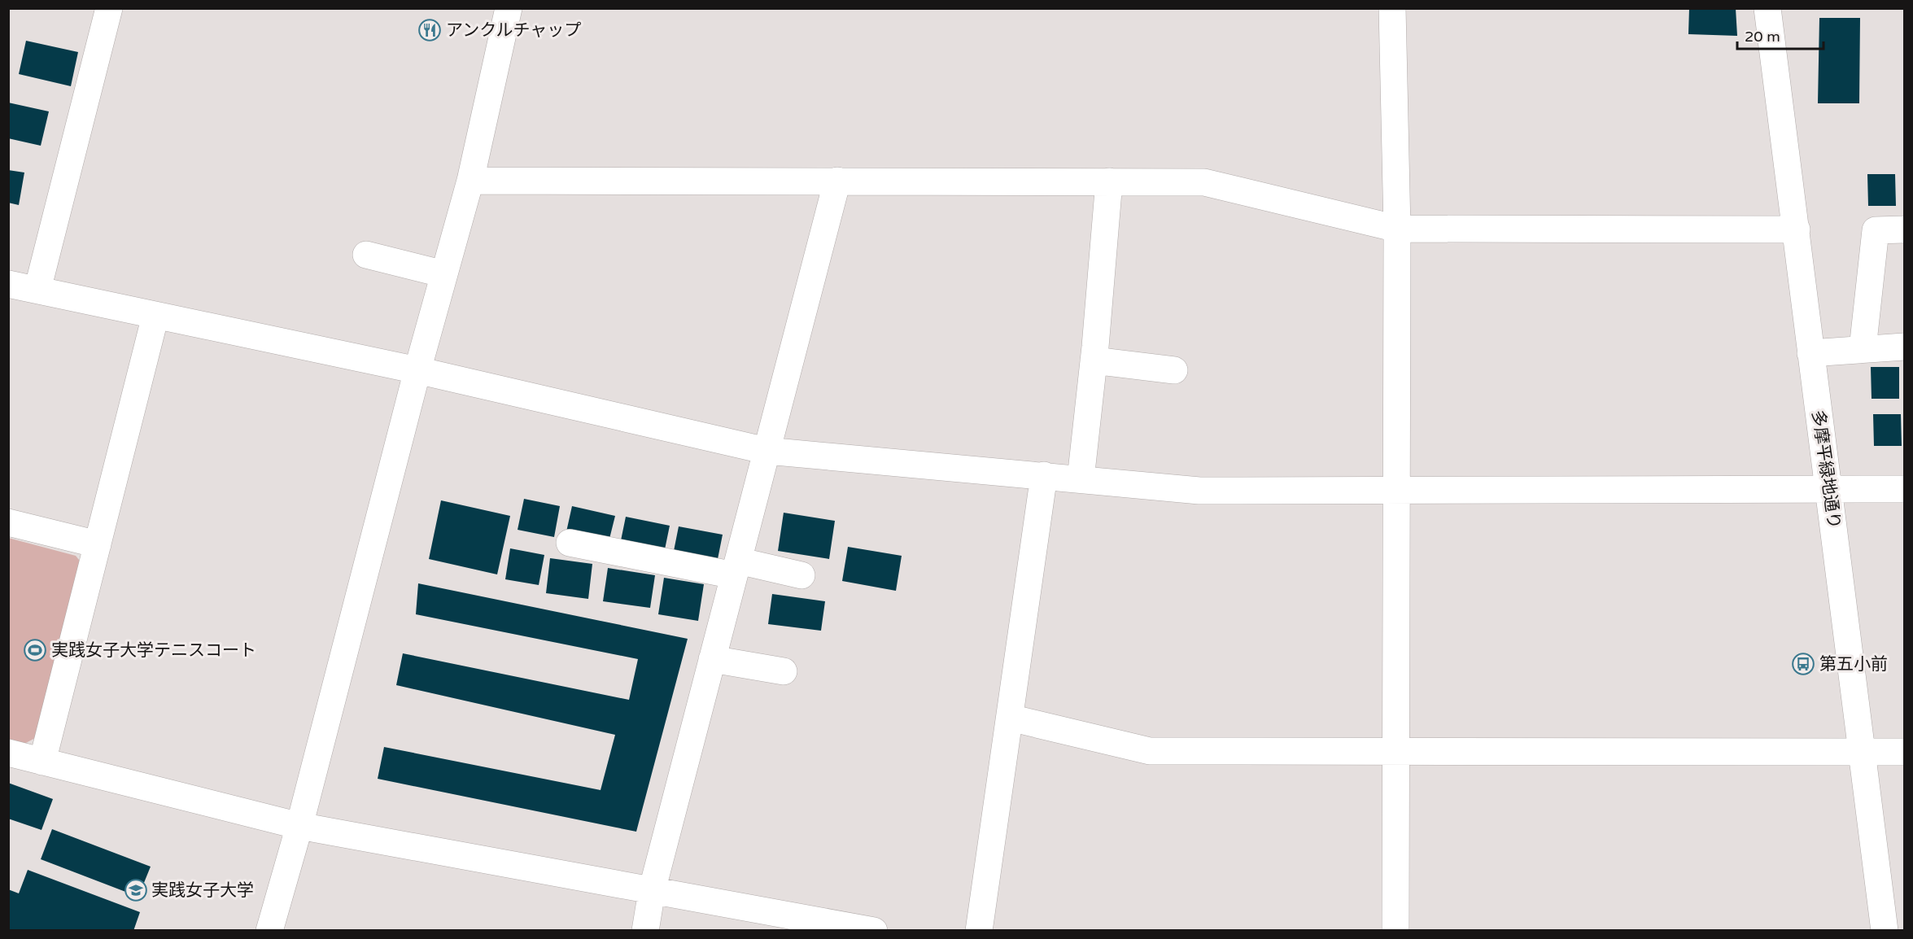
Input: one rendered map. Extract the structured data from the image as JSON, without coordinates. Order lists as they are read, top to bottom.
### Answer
{
  "streets": {
    "street": ["多摩平緑地通り"]
  },
  "places": {
    "restaurant": ["アンクルチャップ"],
    "sports": ["実践女子大学テニスコート"],
    "bus stop": ["第五小前"],
    "school or university": ["実践女子大学"]
  },
  "scale_bar": "20 m"
}
